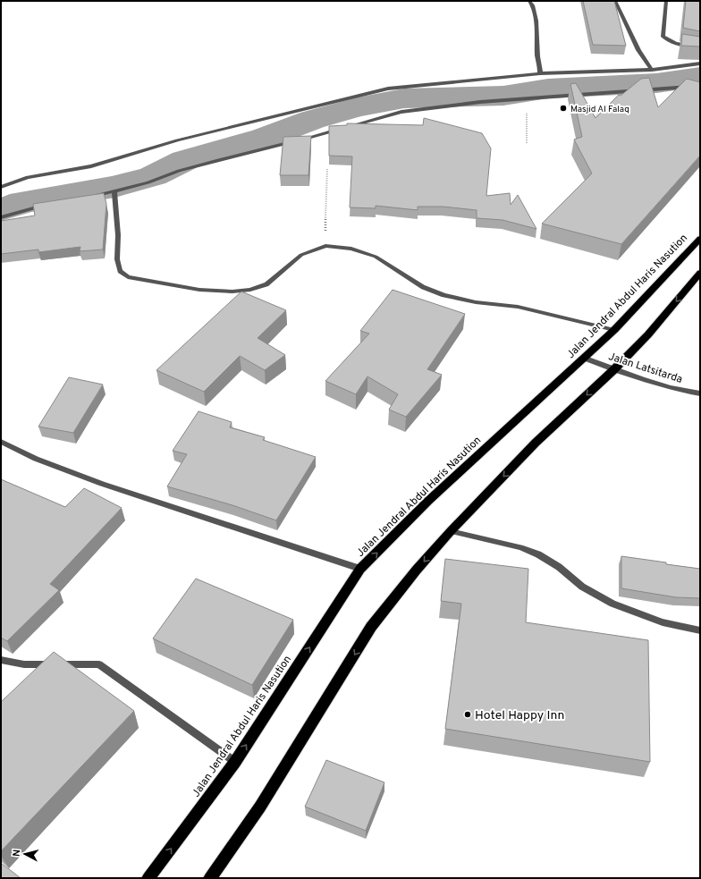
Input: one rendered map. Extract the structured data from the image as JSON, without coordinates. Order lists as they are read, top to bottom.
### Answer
{
  "streets": {
    "highway": ["Jalan Jendral Abdul Haris Nasution"],
    "street": ["Jalan Latsitarda"]
  },
  "crossings": [
    ["Jalan Jendral Abdul Haris Nasution", "Jalan Latsitarda"]
  ],
  "places": ["Masjid Al Falaq", "Hotel Happy Inn"],
  "north": "left"
}
